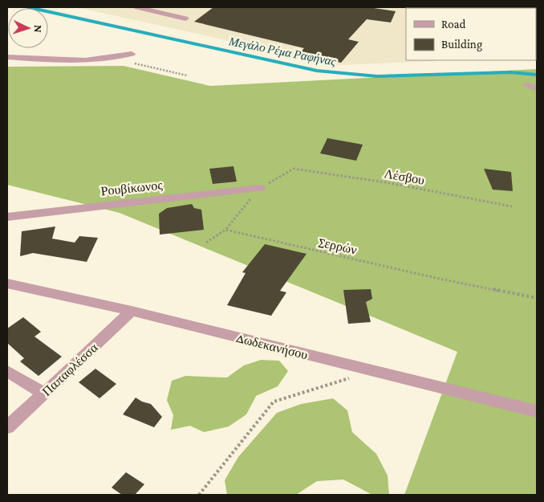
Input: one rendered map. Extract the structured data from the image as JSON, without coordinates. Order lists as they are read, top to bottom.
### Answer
{
  "streets": {
    "street": ["Ρουβίκωνος", "Δωδεκανήσου", "Παπαφλέσσα"],
    "path": ["Λέσβου", "Σερρών"]
  },
  "crossings": [
    ["Λέσβου", "Ρουβίκωνος"],
    ["Δωδεκανήσου", "Παπαφλέσσα"]
  ],
  "water": ["Μεγάλο Ρέμα Ραφήνας"],
  "legend": ["Road", "Building"],
  "north": "right"
}
